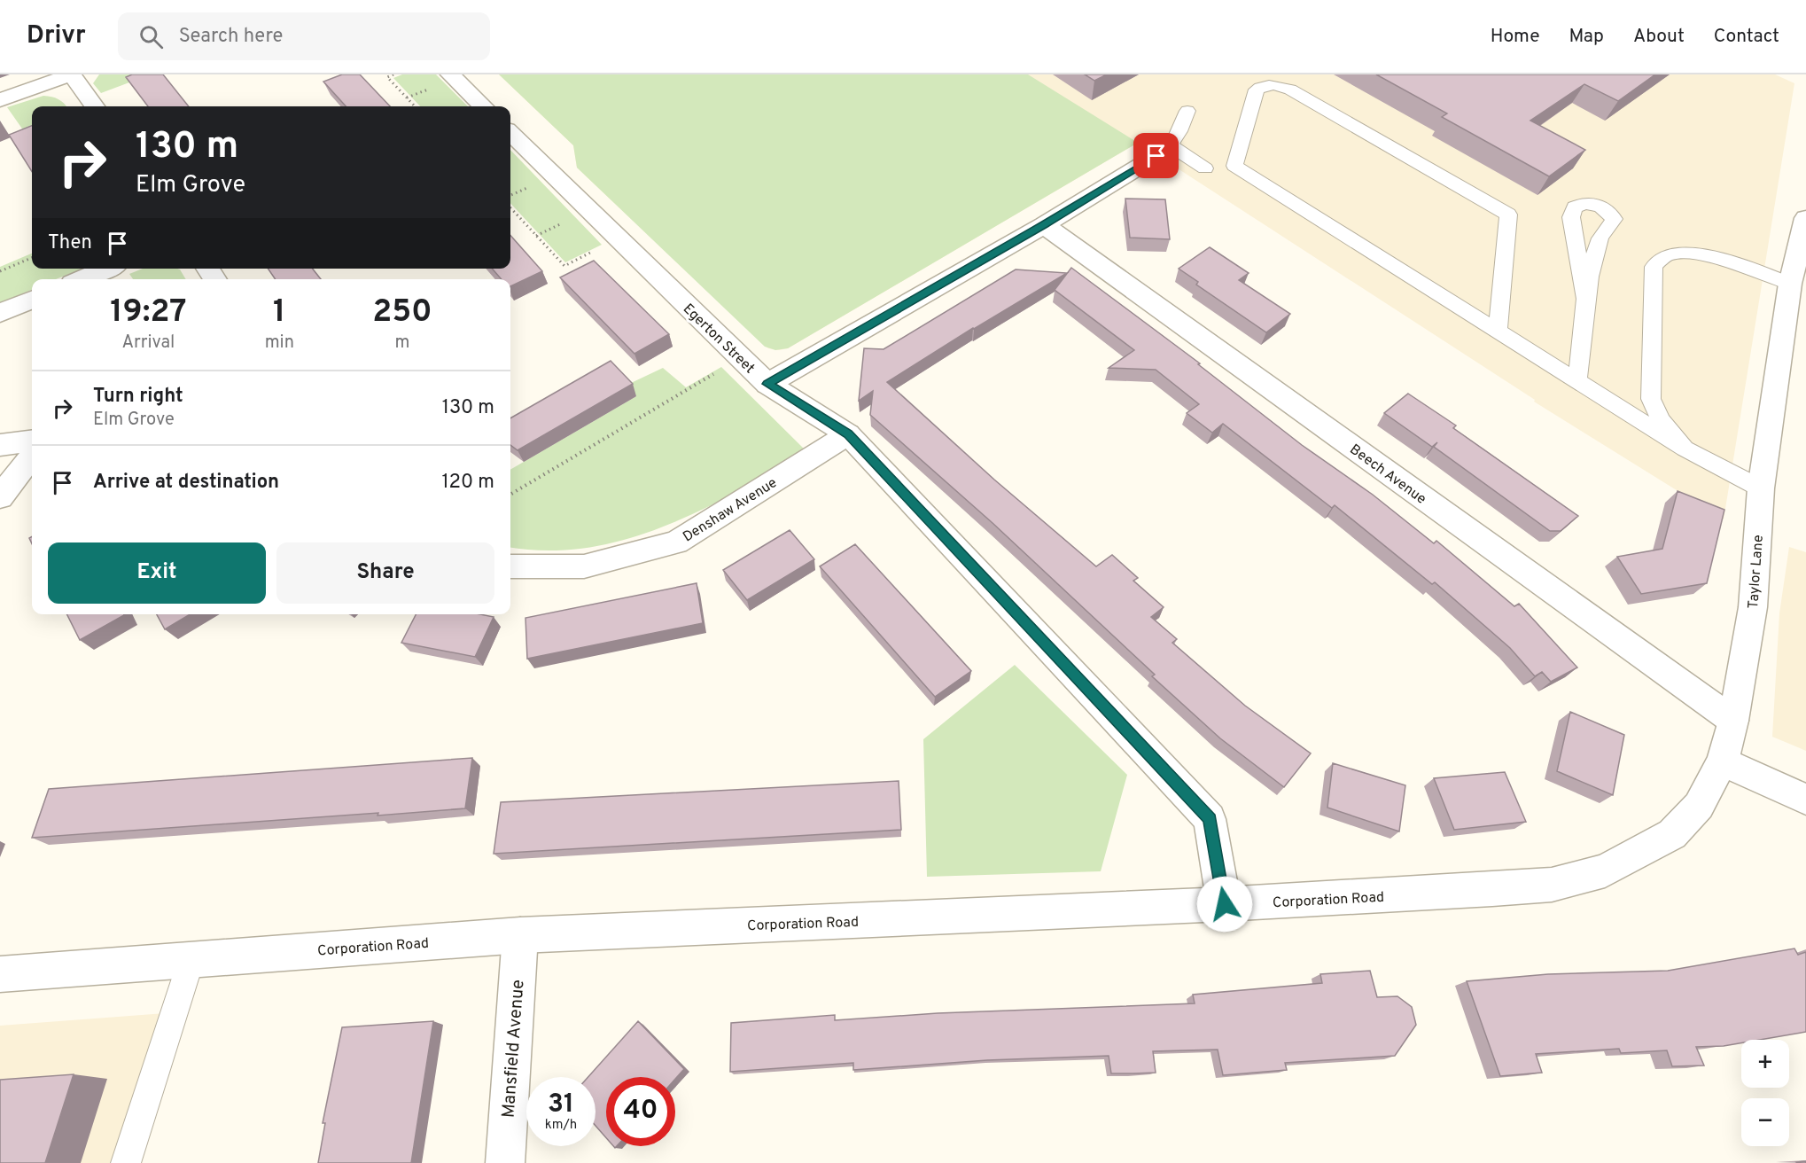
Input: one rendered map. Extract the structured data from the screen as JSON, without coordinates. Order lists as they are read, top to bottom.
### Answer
{
  "streets": {
    "street": [
      "Egerton Street",
      "Beech Avenue",
      "Denshaw Avenue",
      "Taylor Lane",
      "Corporation Road",
      "Mansfield Avenue"
    ]
  },
  "crossings": [
    ["Egerton Street", "Denshaw Avenue"],
    ["Egerton Street", "Corporation Road"],
    ["Beech Avenue", "Taylor Lane"],
    ["Taylor Lane", "Corporation Road"],
    ["Corporation Road", "Mansfield Avenue"]
  ],
  "page": {
    "header": "Drivr",
    "search": "Search here",
    "nav": [
      "Home",
      "Map",
      "About",
      "Contact"
    ],
    "turn": ["130 m", "Elm Grove"],
    "then": "Then",
    "eta": [
      "19:27",
      "Arrival",
      "1",
      "min",
      "250",
      "m"
    ],
    "list": [
      {
        "name": "Turn right",
        "note": "Elm Grove",
        "value": "130 m"
      },
      {
        "name": "Arrive at destination",
        "value": "120 m"
      }
    ],
    "buttons": ["Exit", "Share"],
    "map_buttons": ["+", "−"],
    "speed": "31 km/h",
    "limit": "40"
  }
}
